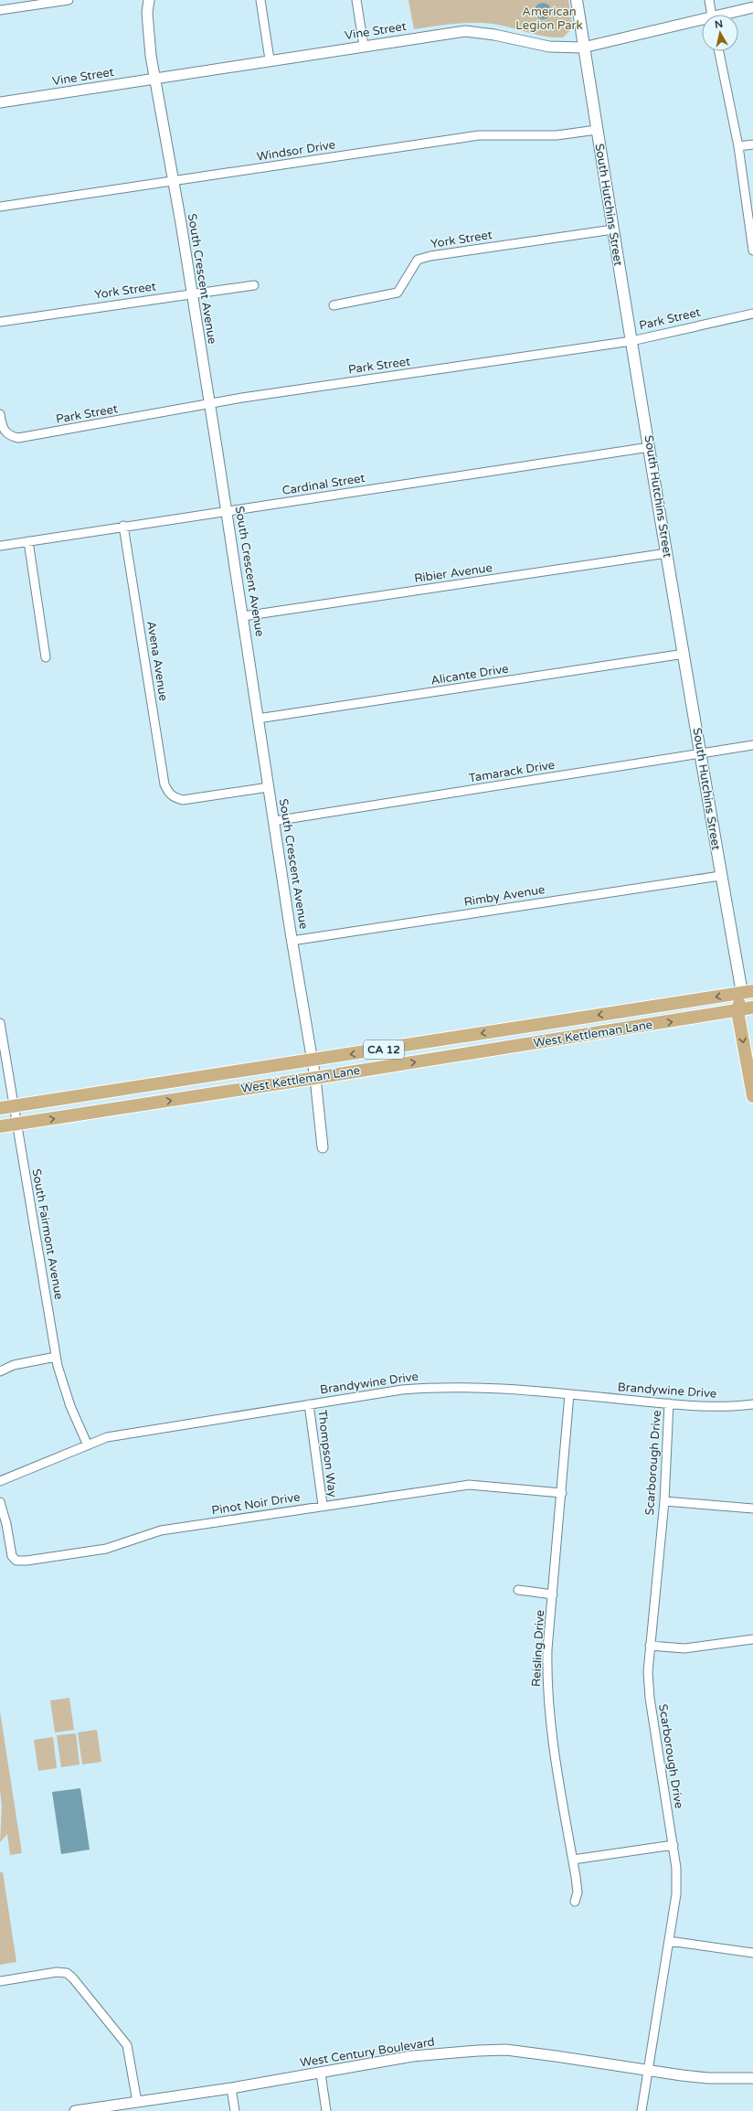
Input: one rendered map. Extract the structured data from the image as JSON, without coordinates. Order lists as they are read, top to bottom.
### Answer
{
  "streets": {
    "main road": ["South Hutchins Street", "West Kettleman Lane", "CA 12"],
    "street": [
      "Vine Street",
      "Windsor Drive",
      "York Street",
      "South Crescent Avenue",
      "Park Street",
      "Cardinal Street",
      "Ribier Avenue",
      "Avena Avenue",
      "Alicante Drive",
      "Tamarack Drive",
      "Rimby Avenue",
      "South Fairmont Avenue",
      "Brandywine Drive",
      "Thompson Way",
      "Scarborough Drive",
      "Pinot Noir Drive",
      "Reisling Drive",
      "West Century Boulevard"
    ]
  },
  "crossings": [
    ["Vine Street", "South Hutchins Street"],
    ["Vine Street", "South Crescent Avenue"],
    ["Windsor Drive", "South Hutchins Street"],
    ["Windsor Drive", "South Crescent Avenue"],
    ["South Hutchins Street", "York Street"],
    ["South Hutchins Street", "Park Street"],
    ["South Hutchins Street", "Cardinal Street"],
    ["South Hutchins Street", "Ribier Avenue"],
    ["South Hutchins Street", "Alicante Drive"],
    ["South Hutchins Street", "Tamarack Drive"],
    ["South Hutchins Street", "Rimby Avenue"],
    ["South Hutchins Street", "West Kettleman Lane"],
    ["York Street", "South Crescent Avenue"],
    ["South Crescent Avenue", "Park Street"],
    ["South Crescent Avenue", "Cardinal Street"],
    ["South Crescent Avenue", "Ribier Avenue"],
    ["South Crescent Avenue", "Avena Avenue"],
    ["South Crescent Avenue", "Alicante Drive"],
    ["South Crescent Avenue", "Tamarack Drive"],
    ["South Crescent Avenue", "Rimby Avenue"],
    ["South Crescent Avenue", "West Kettleman Lane"],
    ["Cardinal Street", "Avena Avenue"],
    ["West Kettleman Lane", "South Fairmont Avenue"],
    ["South Fairmont Avenue", "Brandywine Drive"],
    ["Brandywine Drive", "Thompson Way"],
    ["Brandywine Drive", "Scarborough Drive"],
    ["Brandywine Drive", "Reisling Drive"],
    ["Thompson Way", "Pinot Noir Drive"],
    ["Scarborough Drive", "West Century Boulevard"],
    ["Pinot Noir Drive", "Reisling Drive"]
  ],
  "parks": ["American Legion Park"],
  "north": "top"
}
